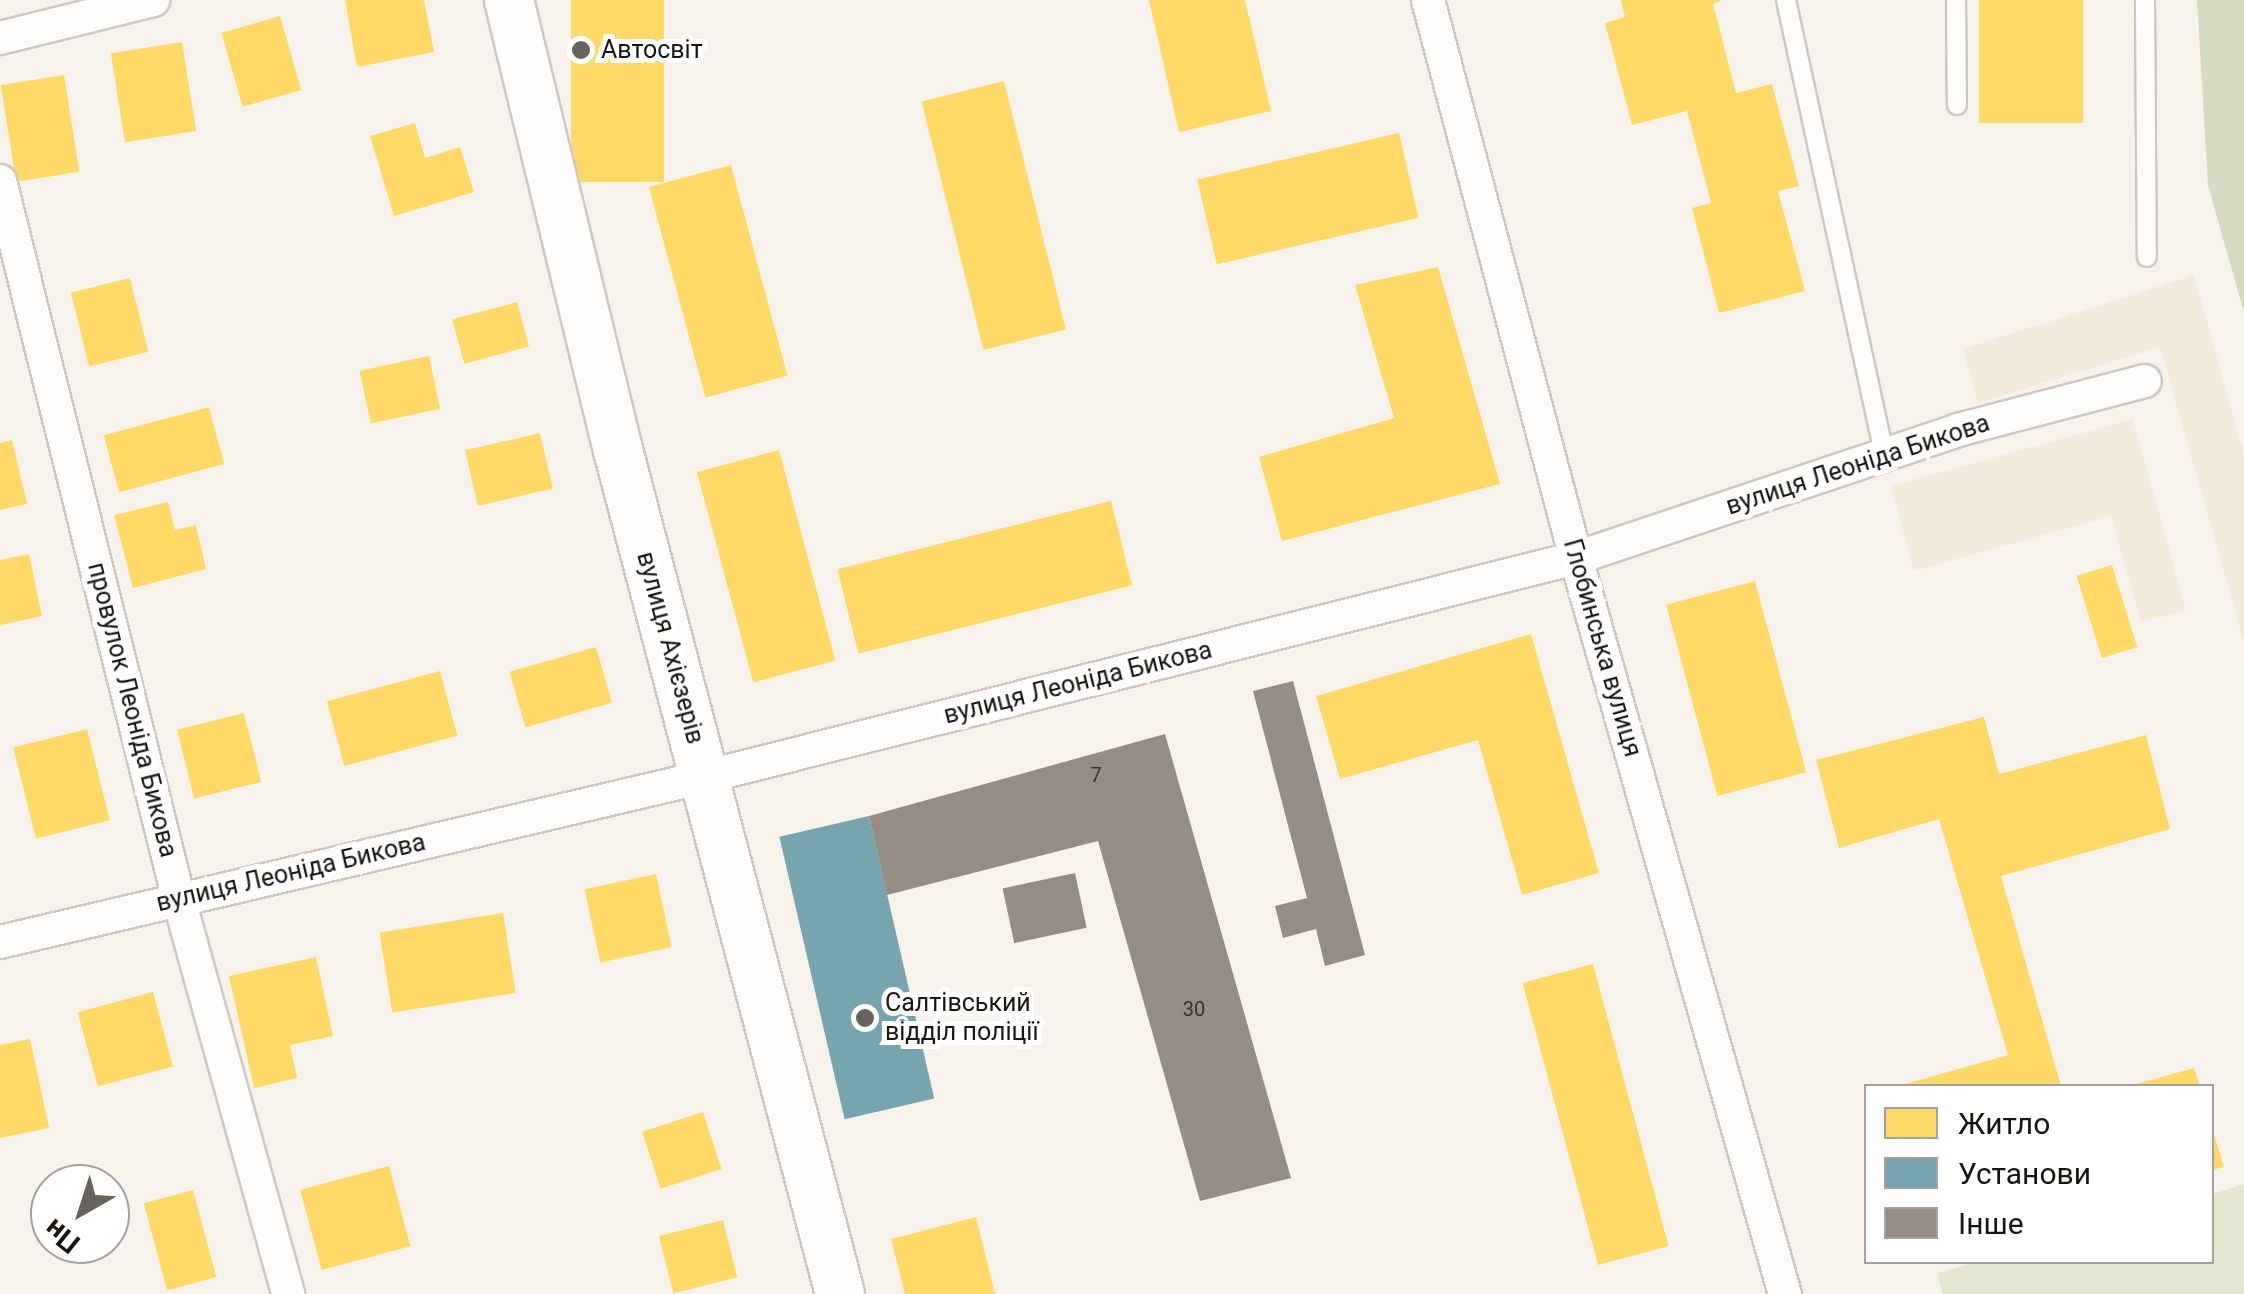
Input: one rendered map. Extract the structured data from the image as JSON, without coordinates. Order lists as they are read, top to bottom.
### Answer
{
  "streets": {
    "main road": ["вулиця Ахієзерів"],
    "street": ["вулиця Леоніда Бикова", "Глобинська вулиця", "провулок Леоніда Бикова"]
  },
  "crossings": [
    ["вулиця Леоніда Бикова", "вулиця Ахієзерів"],
    ["вулиця Леоніда Бикова", "Глобинська вулиця"],
    ["вулиця Леоніда Бикова", "провулок Леоніда Бикова"]
  ],
  "places": ["Автосвіт", "Салтівський відділ поліції"],
  "house_numbers": ["7", "30"],
  "legend": ["Житло", "Установи", "Інше"],
  "north": "bottom left"
}
